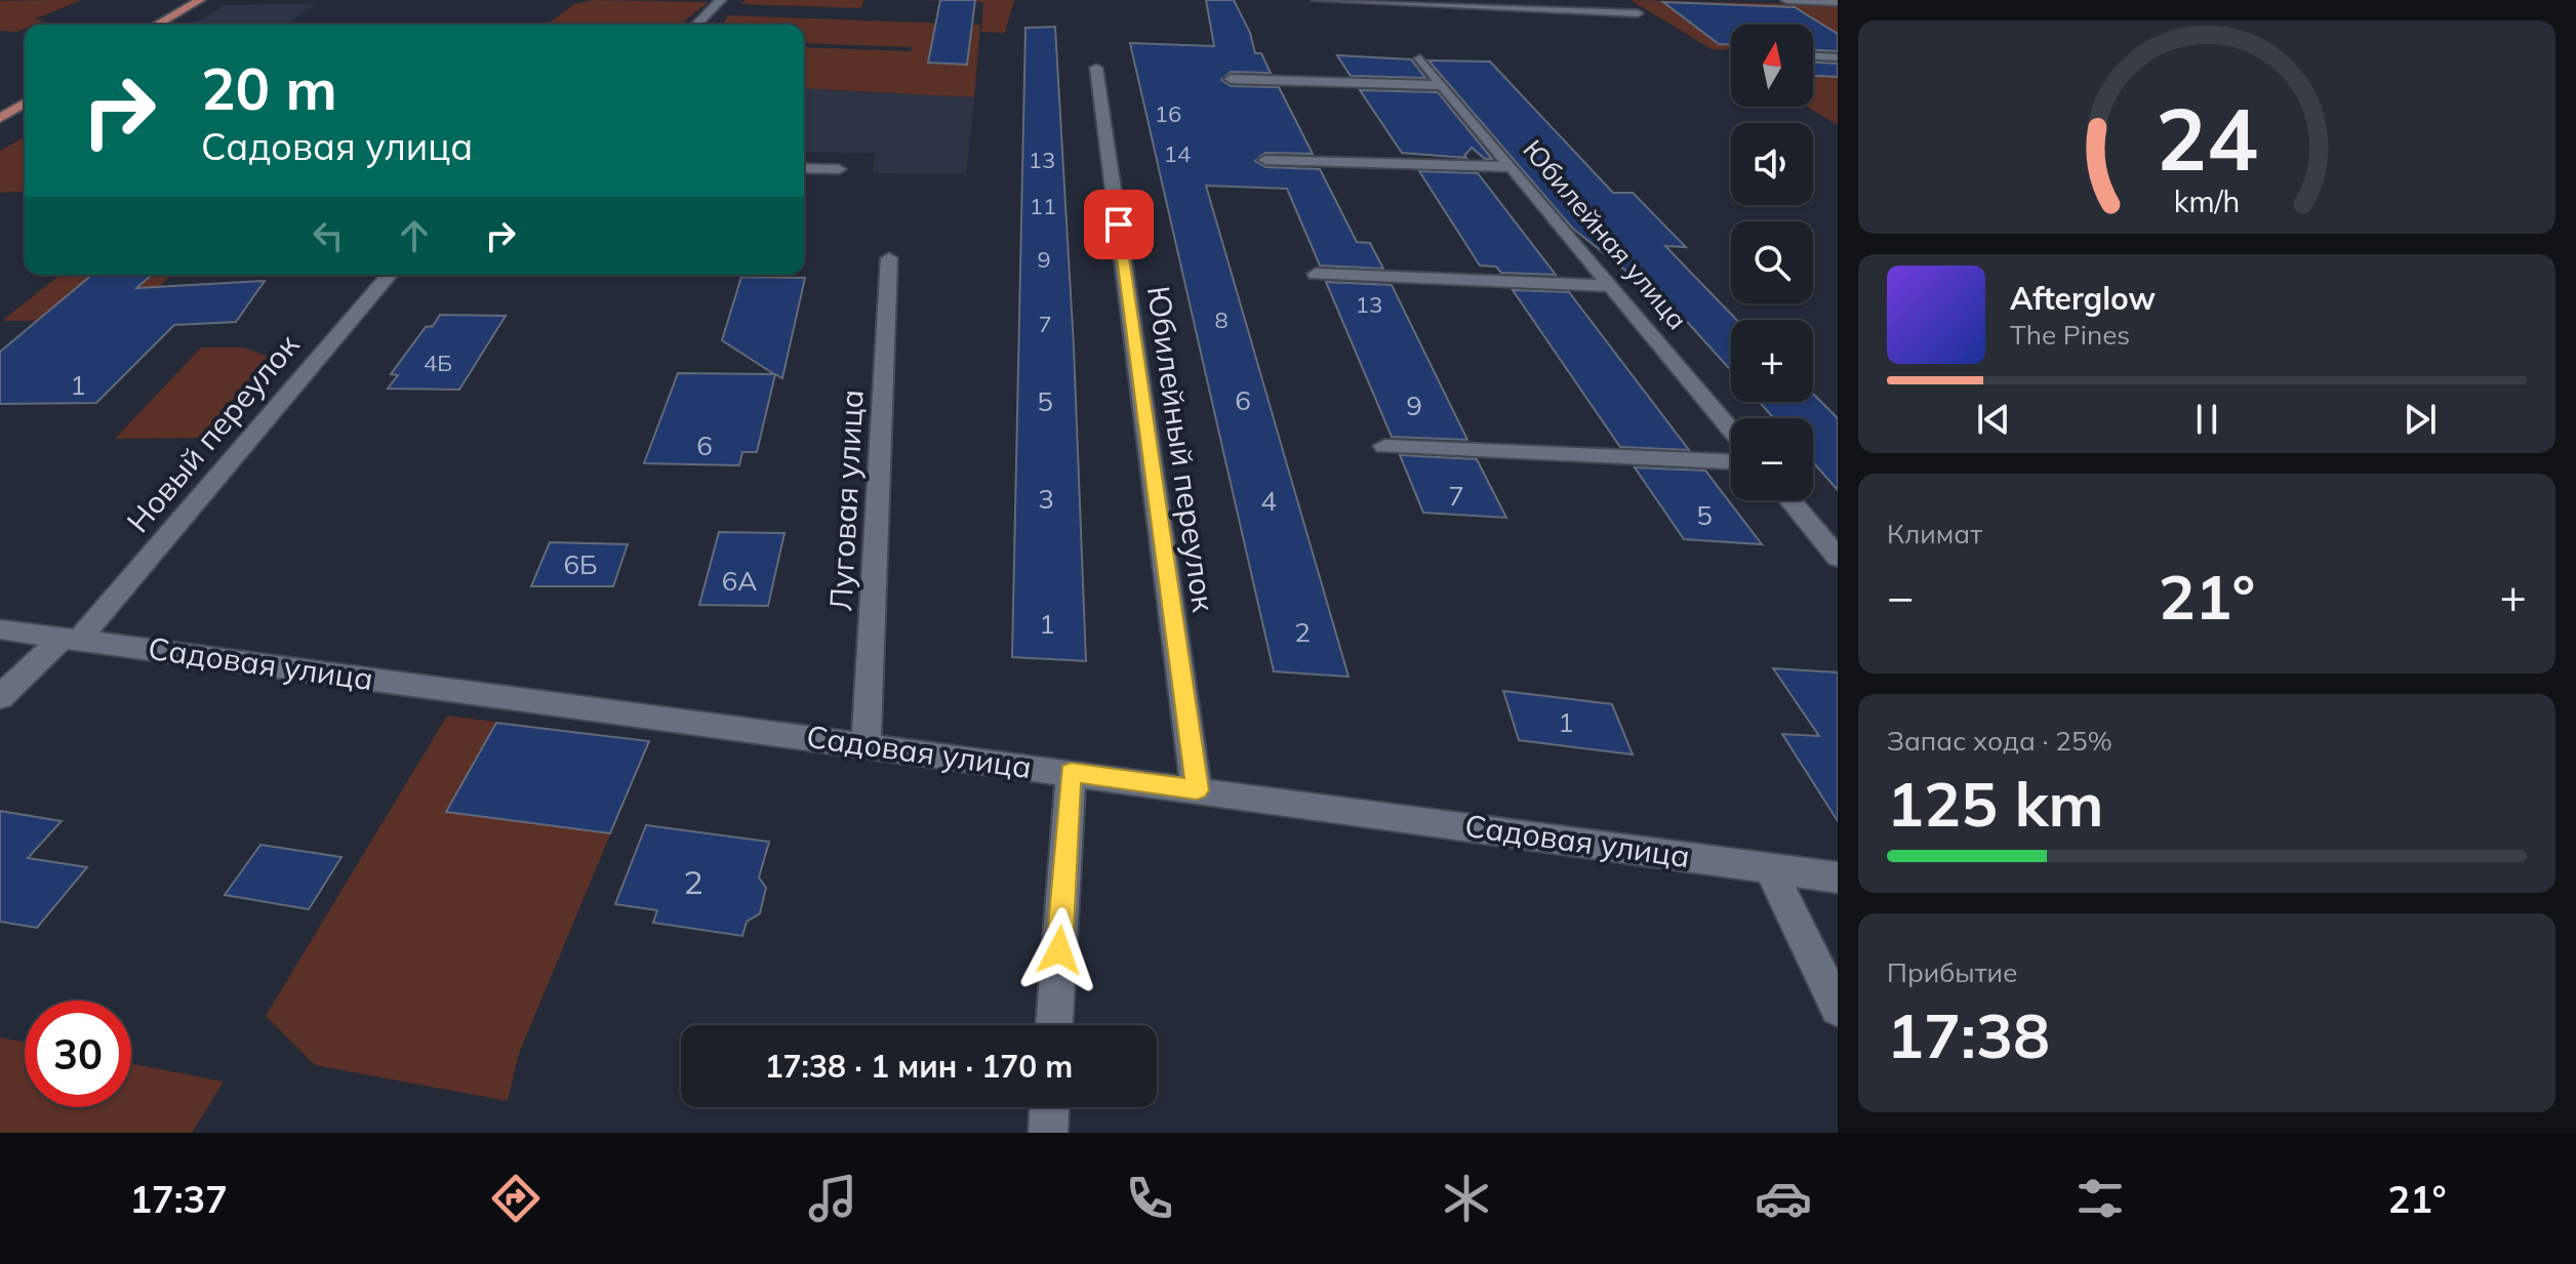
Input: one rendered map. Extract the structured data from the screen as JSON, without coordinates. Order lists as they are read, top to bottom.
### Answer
{
  "streets": {
    "street": [
      "Юбилейная улица",
      "Новый переулок",
      "Юбилейный переулок",
      "Луговая улица",
      "Садовая улица"
    ]
  },
  "crossings": [
    ["Новый переулок", "Садовая улица"],
    ["Юбилейный переулок", "Садовая улица"],
    ["Луговая улица", "Садовая улица"]
  ],
  "house_numbers": [
    "16",
    "14",
    "13",
    "11",
    "9",
    "13",
    "8",
    "7",
    "4Б",
    "1",
    "6",
    "5",
    "9",
    "6",
    "7",
    "3",
    "4",
    "5",
    "6Б",
    "6А",
    "1",
    "2",
    "1",
    "2"
  ],
  "north": "top",
  "page": {
    "map_buttons": ["+", "−"],
    "turn": ["20 m", "Садовая улица"],
    "song": ["Afterglow", "The Pines"],
    "tile": [
      "Климат",
      ["Запас хода · 25%", "125 km"],
      ["Прибытие", "17:38"]
    ],
    "heat": ["−", "21°", "+"],
    "limit": "30",
    "trip": "17:38 · 1 мин · 170 m",
    "tabs": ["17:37", "21°"],
    "gauge": ["24", "km/h"]
  }
}
